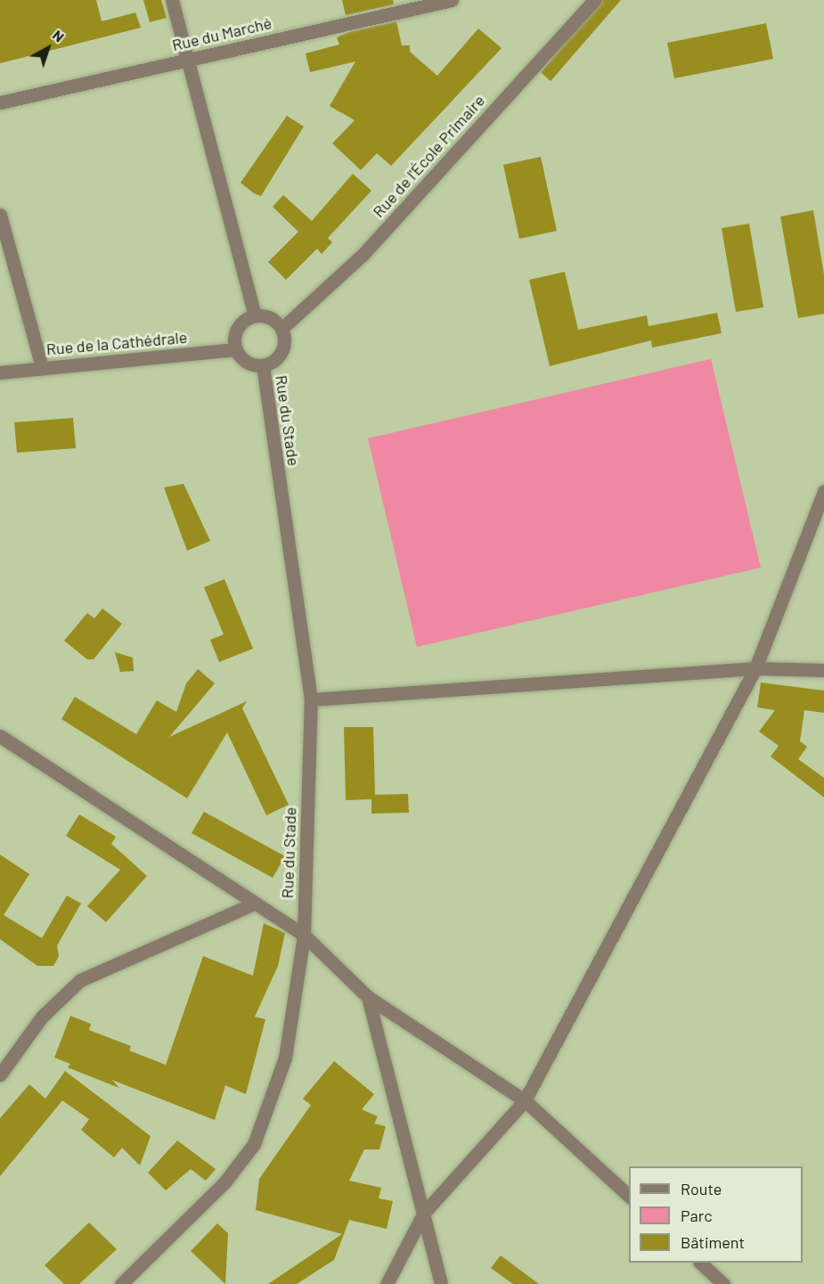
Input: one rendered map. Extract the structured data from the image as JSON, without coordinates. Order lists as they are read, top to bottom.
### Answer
{
  "streets": {
    "street": [
      "Rue du Marché",
      "Rue de l'École Primaire",
      "Rue de la Cathédrale",
      "Rue du Stade"
    ]
  },
  "crossings": [
    ["Rue de l'École Primaire", "Rue de la Cathédrale"],
    ["Rue de l'École Primaire", "Rue du Stade"],
    ["Rue de la Cathédrale", "Rue du Stade"]
  ],
  "legend": ["Route", "Parc", "Bâtiment"],
  "north": "top right"
}
